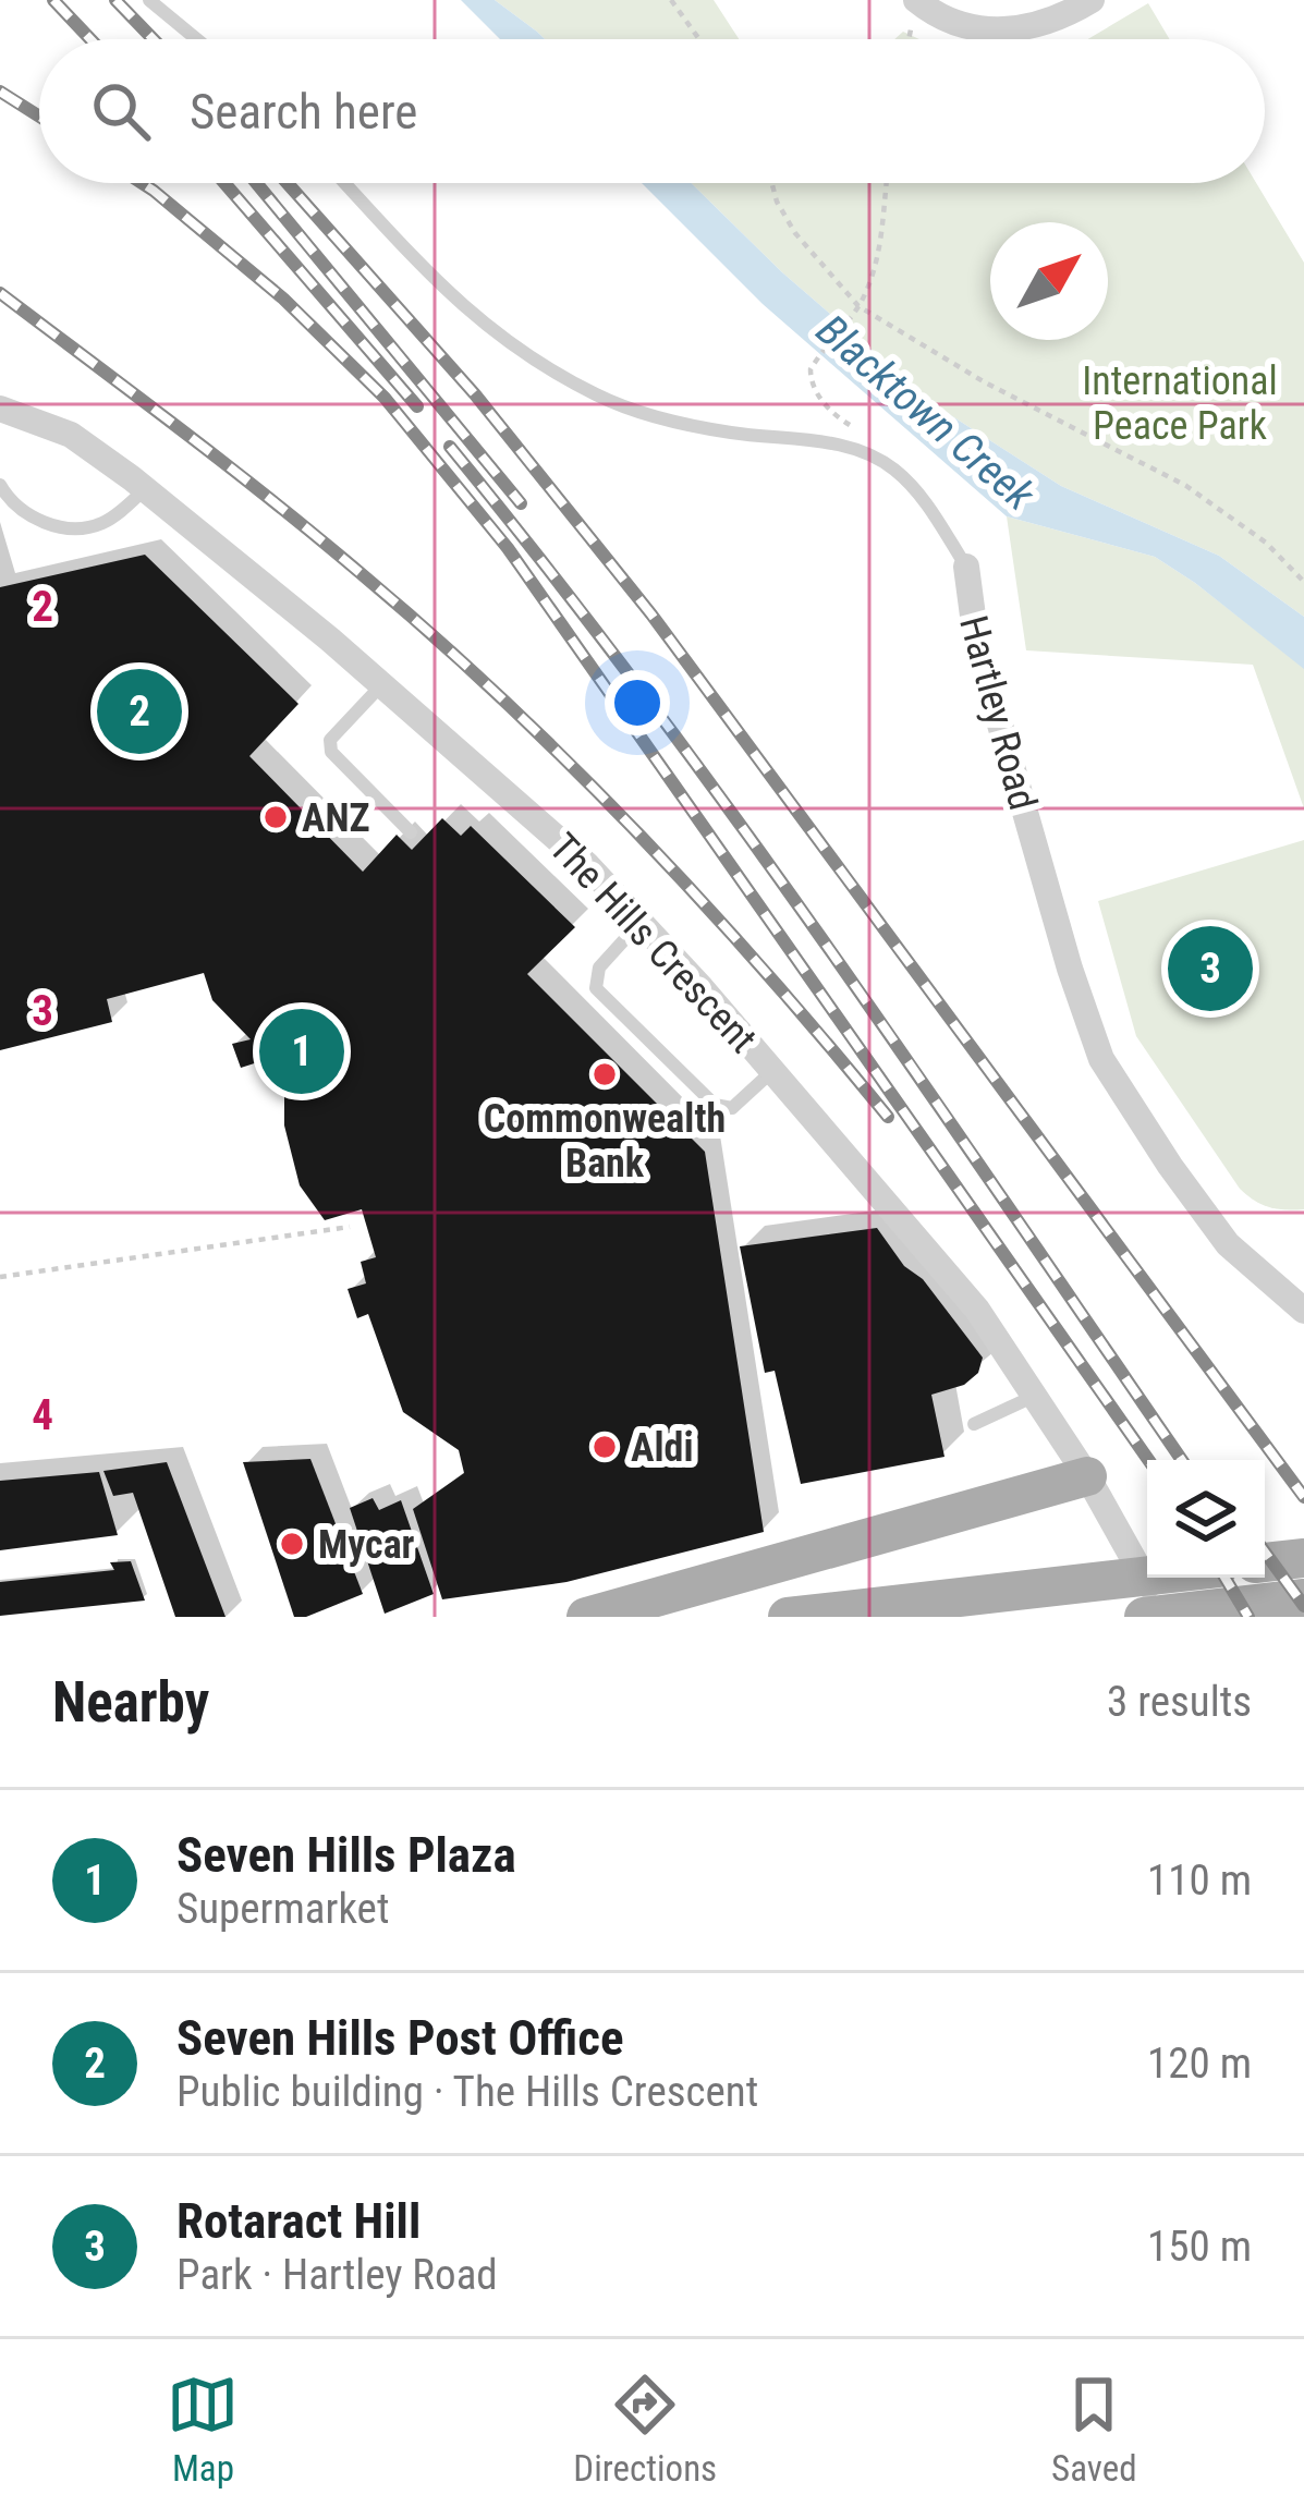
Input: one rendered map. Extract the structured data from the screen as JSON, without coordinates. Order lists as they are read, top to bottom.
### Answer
{
  "streets": {
    "street": ["Hartley Road", "The Hills Crescent"]
  },
  "water": ["Blacktown Creek"],
  "parks": ["International Peace Park"],
  "places": [
    "ANZ",
    "Commonwealth Bank",
    "Aldi",
    "Mycar"
  ],
  "north": "top right",
  "page": {
    "search": "Search here",
    "pins": ["2", "3", "1"],
    "heading": ["Nearby", "3 results"],
    "list": [
      {
        "mark": "1",
        "name": "Seven Hills Plaza",
        "note": "Supermarket",
        "value": "110 m"
      },
      {
        "mark": "2",
        "name": "Seven Hills Post Office",
        "note": "Public building · The Hills Crescent",
        "value": "120 m"
      },
      {
        "mark": "3",
        "name": "Rotaract Hill",
        "note": "Park · Hartley Road",
        "value": "150 m"
      }
    ],
    "nav": ["Map", "Directions", "Saved"]
  },
  "grid": {
    "rows": ["2", "3", "4"]
  }
}
